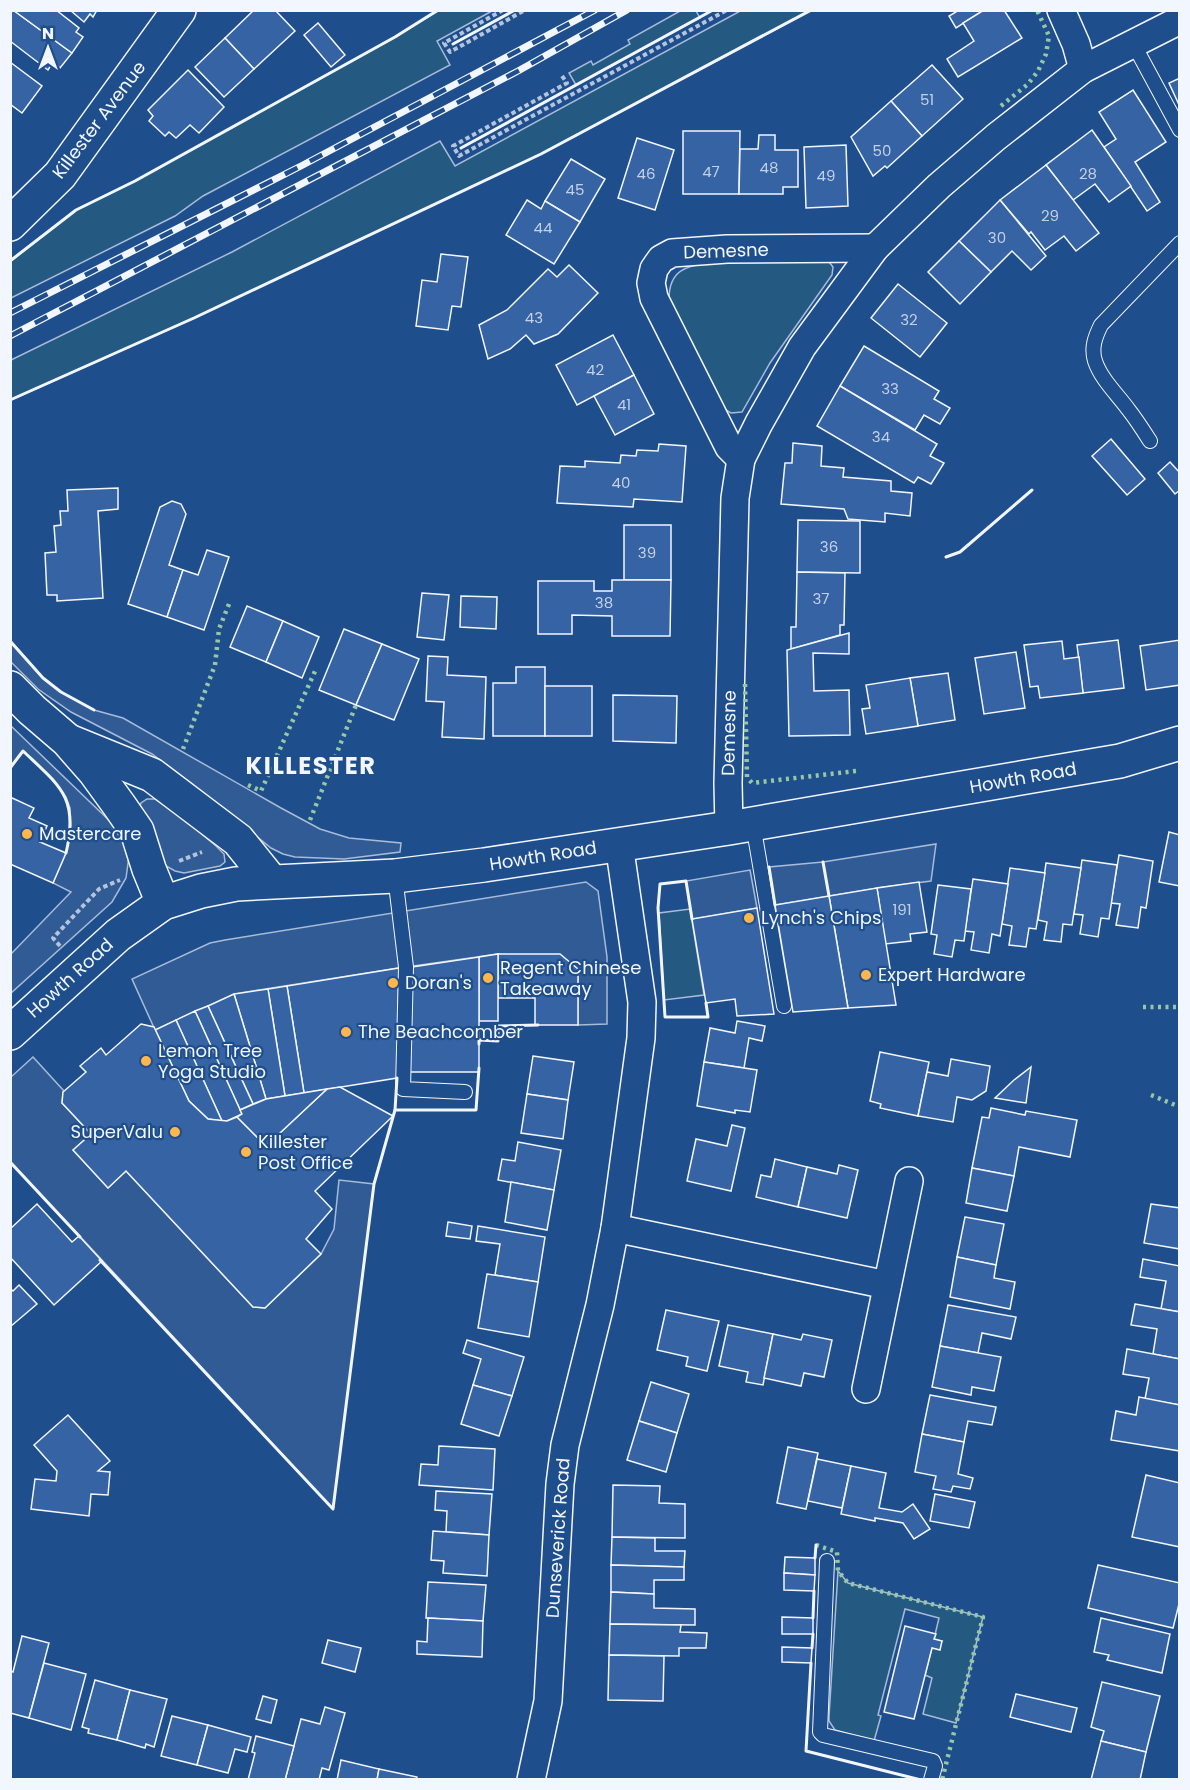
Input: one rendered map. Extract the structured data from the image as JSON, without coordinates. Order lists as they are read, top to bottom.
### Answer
{
  "streets": {
    "main road": ["Killester Avenue", "Howth Road"],
    "street": ["Demesne", "Dunseverick Road"]
  },
  "crossings": [
    ["Demesne", "Howth Road"],
    ["Howth Road", "Dunseverick Road"]
  ],
  "districts": ["KILLESTER"],
  "places": [
    "Mastercare",
    "Lynch's Chips",
    "Expert Hardware",
    "Regent Chinese Takeaway",
    "Doran's",
    "The Beachcomber",
    "Lemon Tree Yoga Studio",
    "SuperValu",
    "Killester Post Office"
  ],
  "house_numbers": [
    "51",
    "50",
    "48",
    "47",
    "46",
    "28",
    "49",
    "45",
    "29",
    "44",
    "30",
    "43",
    "32",
    "42",
    "33",
    "41",
    "34",
    "40",
    "36",
    "39",
    "37",
    "38",
    "191"
  ],
  "north": "top"
}
